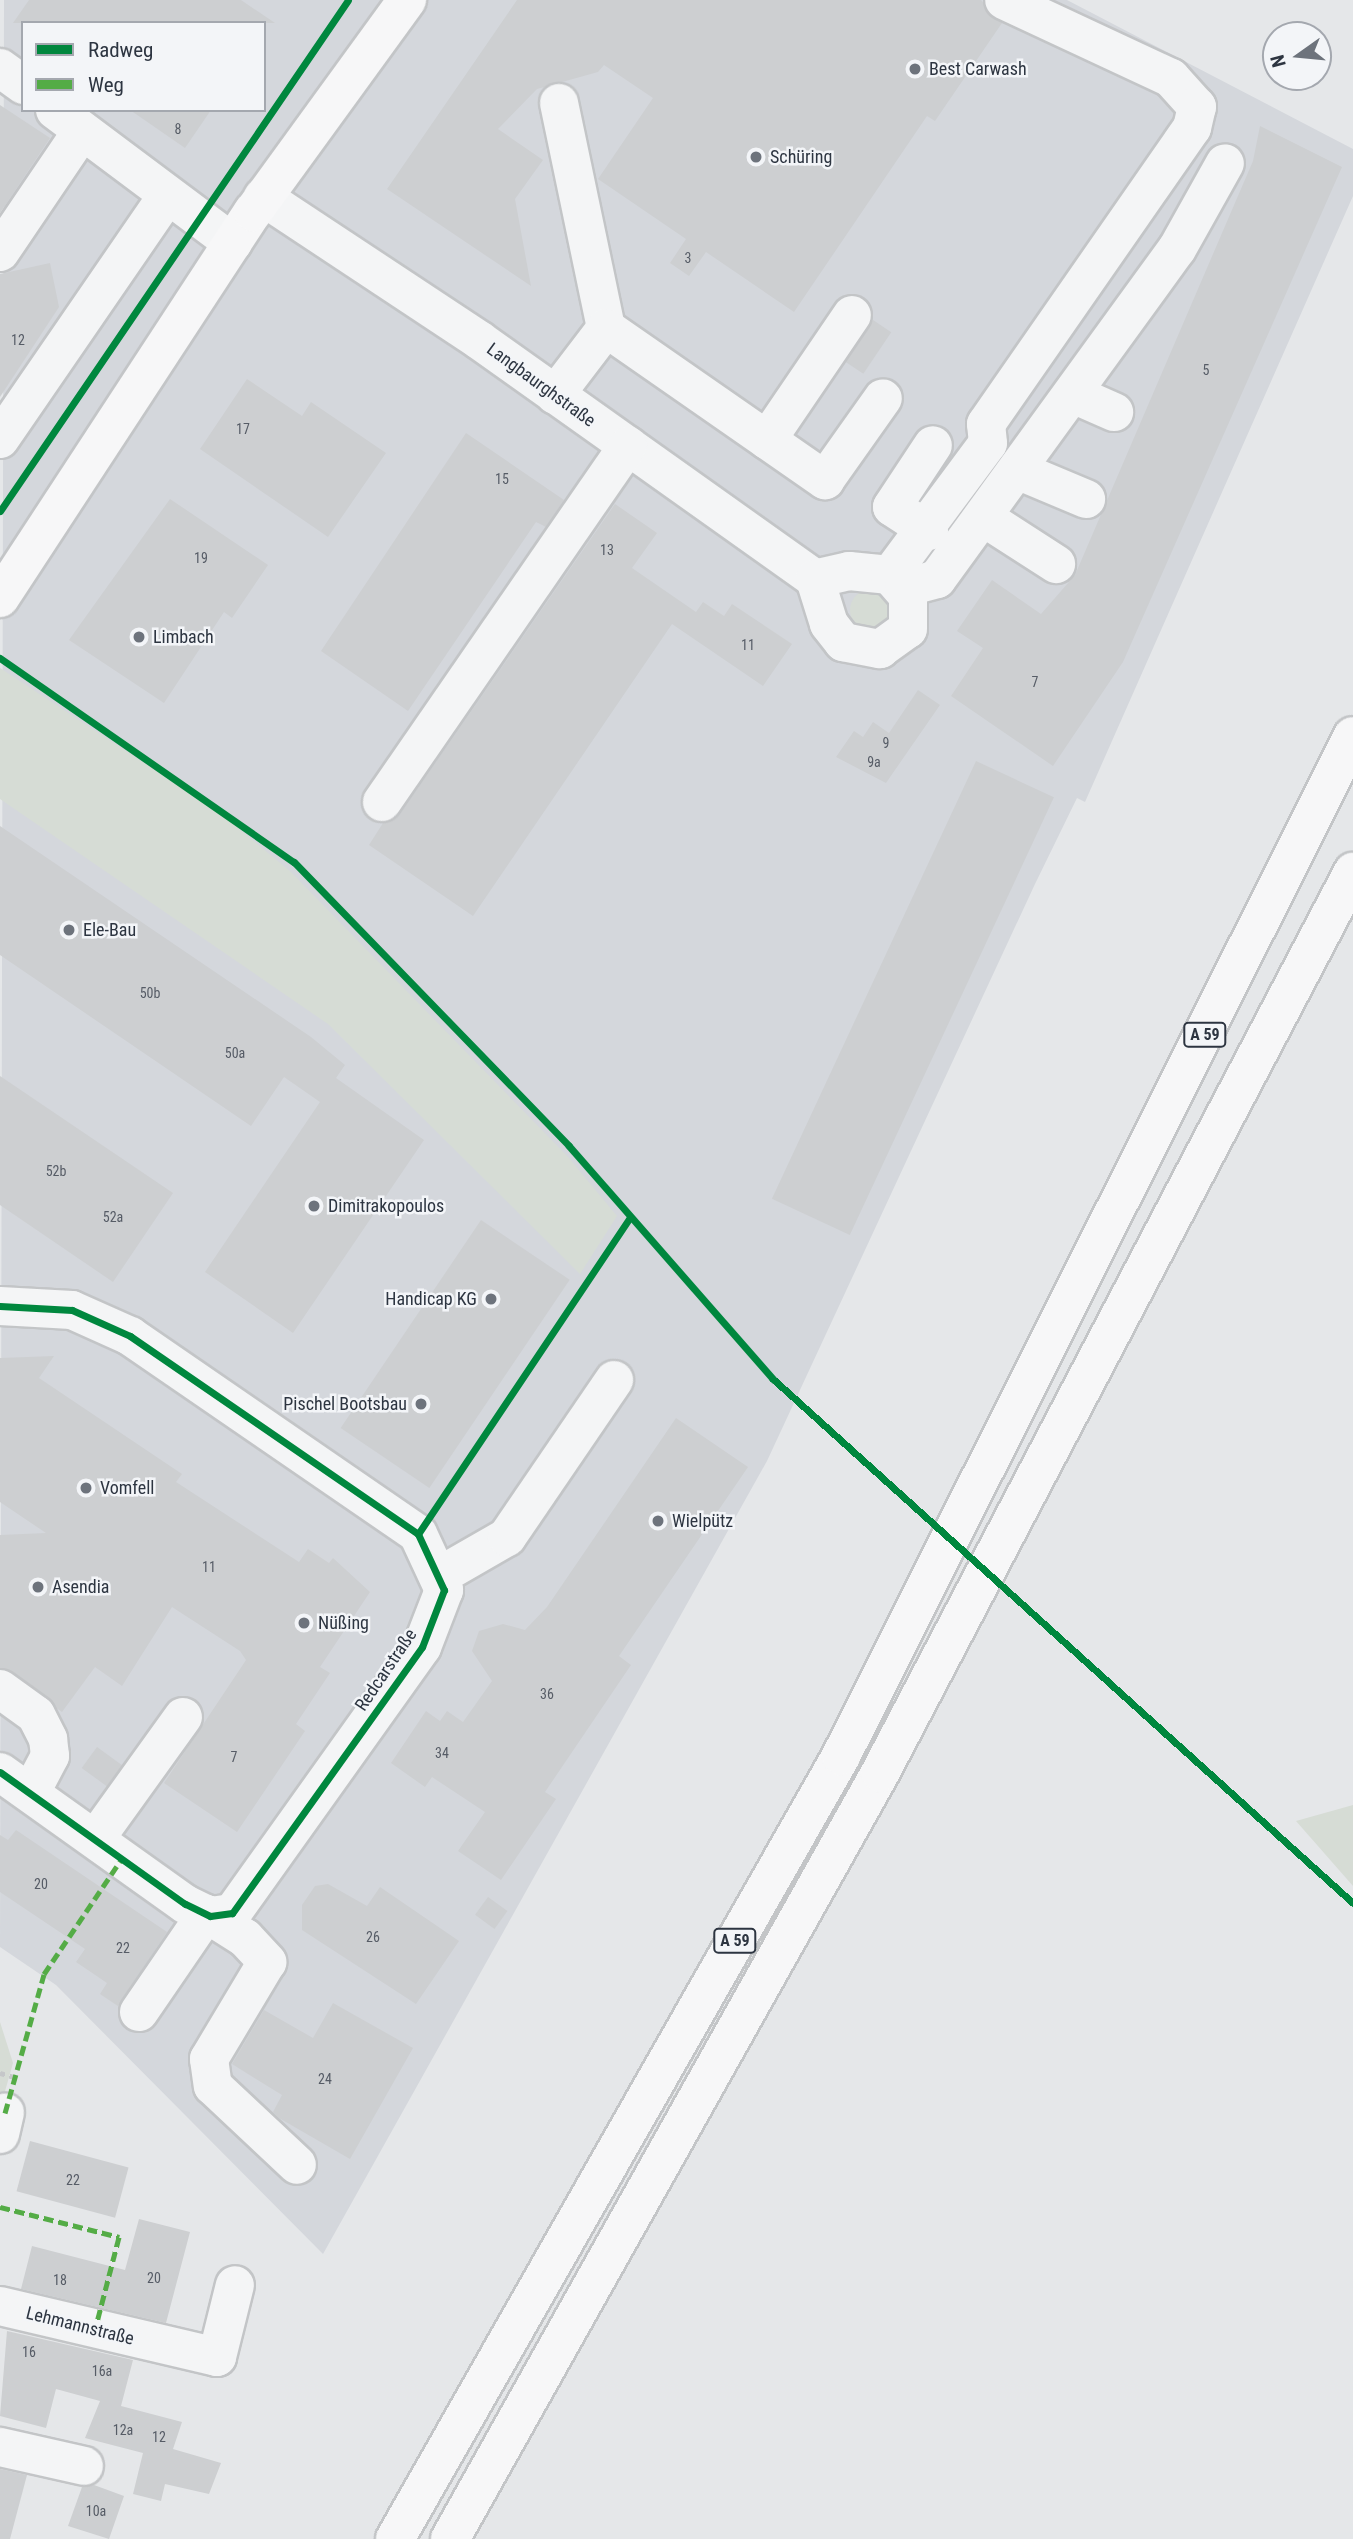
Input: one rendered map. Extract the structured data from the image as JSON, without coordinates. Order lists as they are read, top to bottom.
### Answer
{
  "streets": {
    "main road": ["A 59"],
    "street": ["Langbaurghstraße", "Redcarstraße", "Lehmannstraße"]
  },
  "places": [
    "Best Carwash",
    "Schüring",
    "Limbach",
    "Ele-Bau",
    "Dimitrakopoulos",
    "Handicap KG",
    "Pischel Bootsbau",
    "Vomfell",
    "Wielpütz",
    "Asendia",
    "Nüßing"
  ],
  "house_numbers": [
    "8",
    "3",
    "12",
    "5",
    "17",
    "15",
    "13",
    "19",
    "11",
    "7",
    "9",
    "9a",
    "50b",
    "50a",
    "52b",
    "52a",
    "11",
    "36",
    "34",
    "7",
    "20",
    "26",
    "22",
    "24",
    "22",
    "20",
    "18",
    "16",
    "16a",
    "12a",
    "12",
    "10a"
  ],
  "legend": ["Radweg", "Weg"],
  "north": "left"
}
